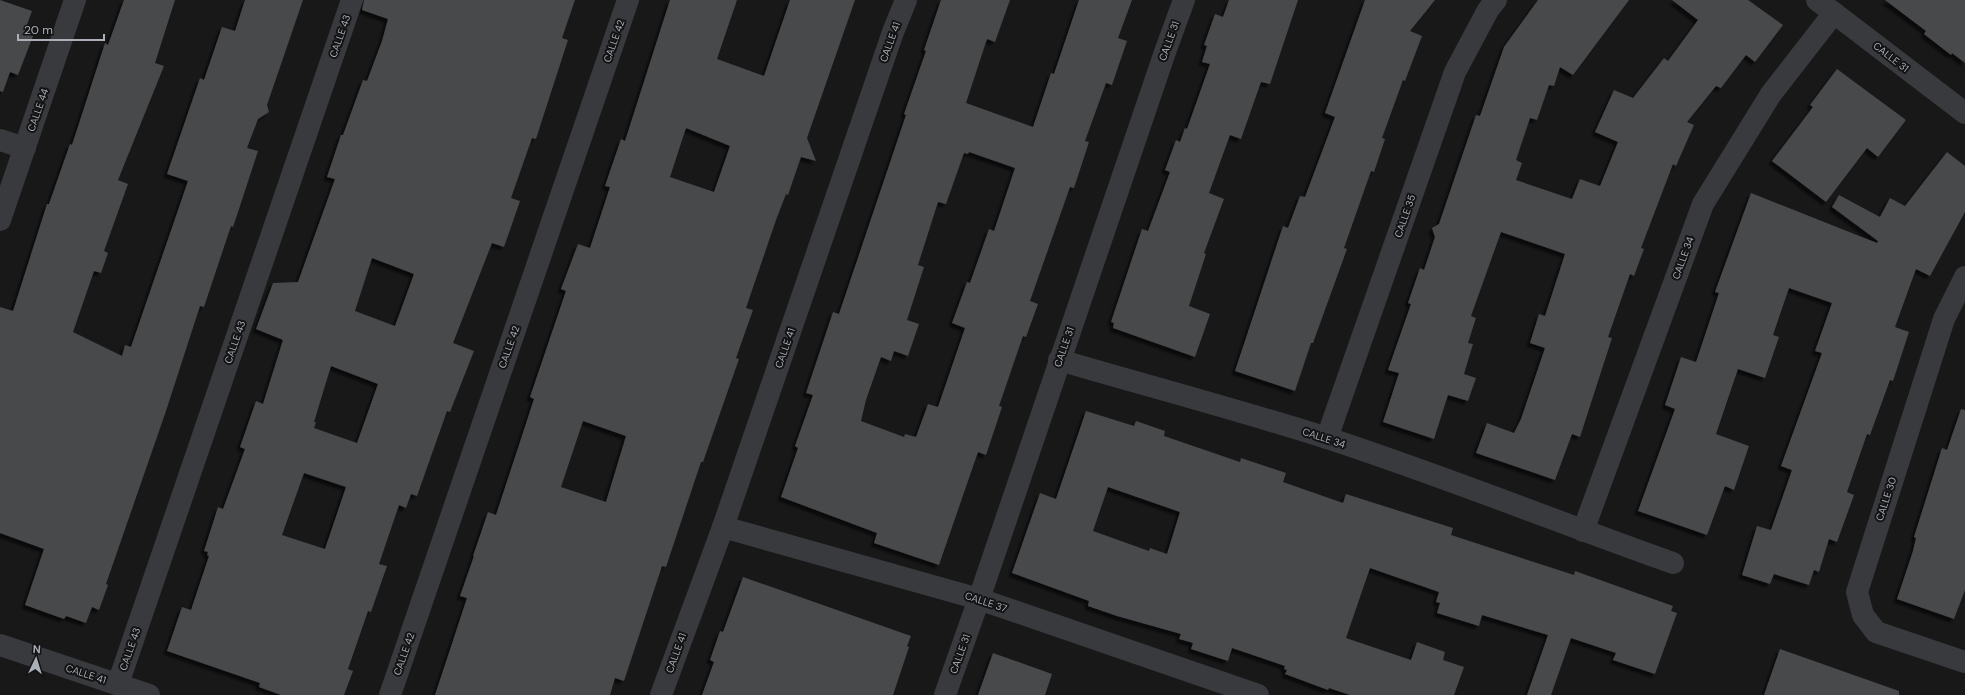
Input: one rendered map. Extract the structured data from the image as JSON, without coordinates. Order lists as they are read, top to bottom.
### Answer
{
  "streets": {
    "street": [
      "CALLE 43",
      "CALLE 42",
      "CALLE 31",
      "CALLE 41",
      "CALLE 44",
      "CALLE 35",
      "CALLE 34",
      "CALLE 30",
      "CALLE 37"
    ]
  },
  "crossings": [
    ["CALLE 43", "CALLE 41"],
    ["CALLE 31", "CALLE 34"],
    ["CALLE 31", "CALLE 37"],
    ["CALLE 41", "CALLE 37"],
    ["CALLE 35", "CALLE 34"]
  ],
  "scale_bar": "20 m",
  "north": "top"
}
